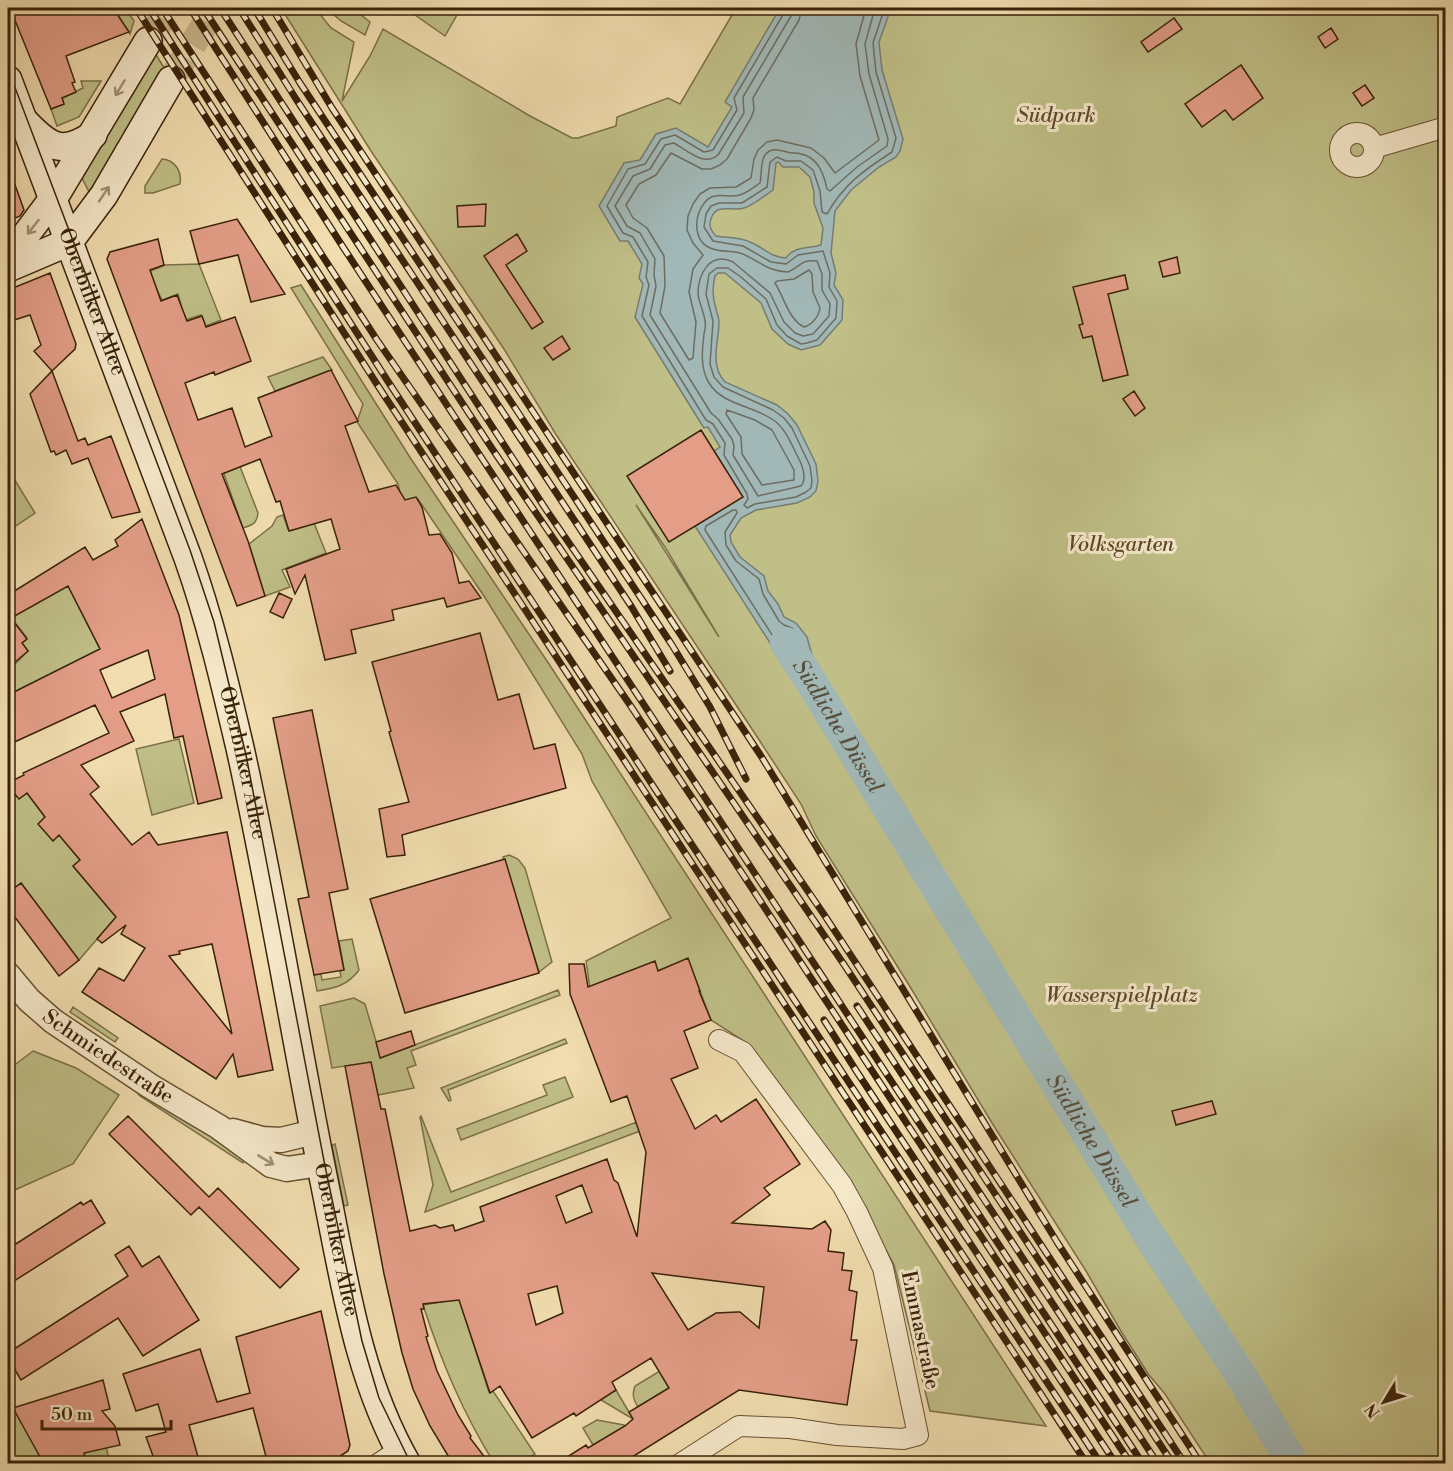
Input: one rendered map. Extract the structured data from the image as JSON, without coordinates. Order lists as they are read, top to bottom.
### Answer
{
  "streets": {
    "main road": ["Oberbilker Allee"],
    "street": ["Schmiedestraße", "Emmastraße"]
  },
  "crossings": [
    ["Oberbilker Allee", "Schmiedestraße"]
  ],
  "water": ["Südliche Düssel"],
  "parks": ["Südpark", "Volksgarten", "Wasserspielplatz"],
  "scale_bar": "50 m",
  "north": "bottom left"
}
